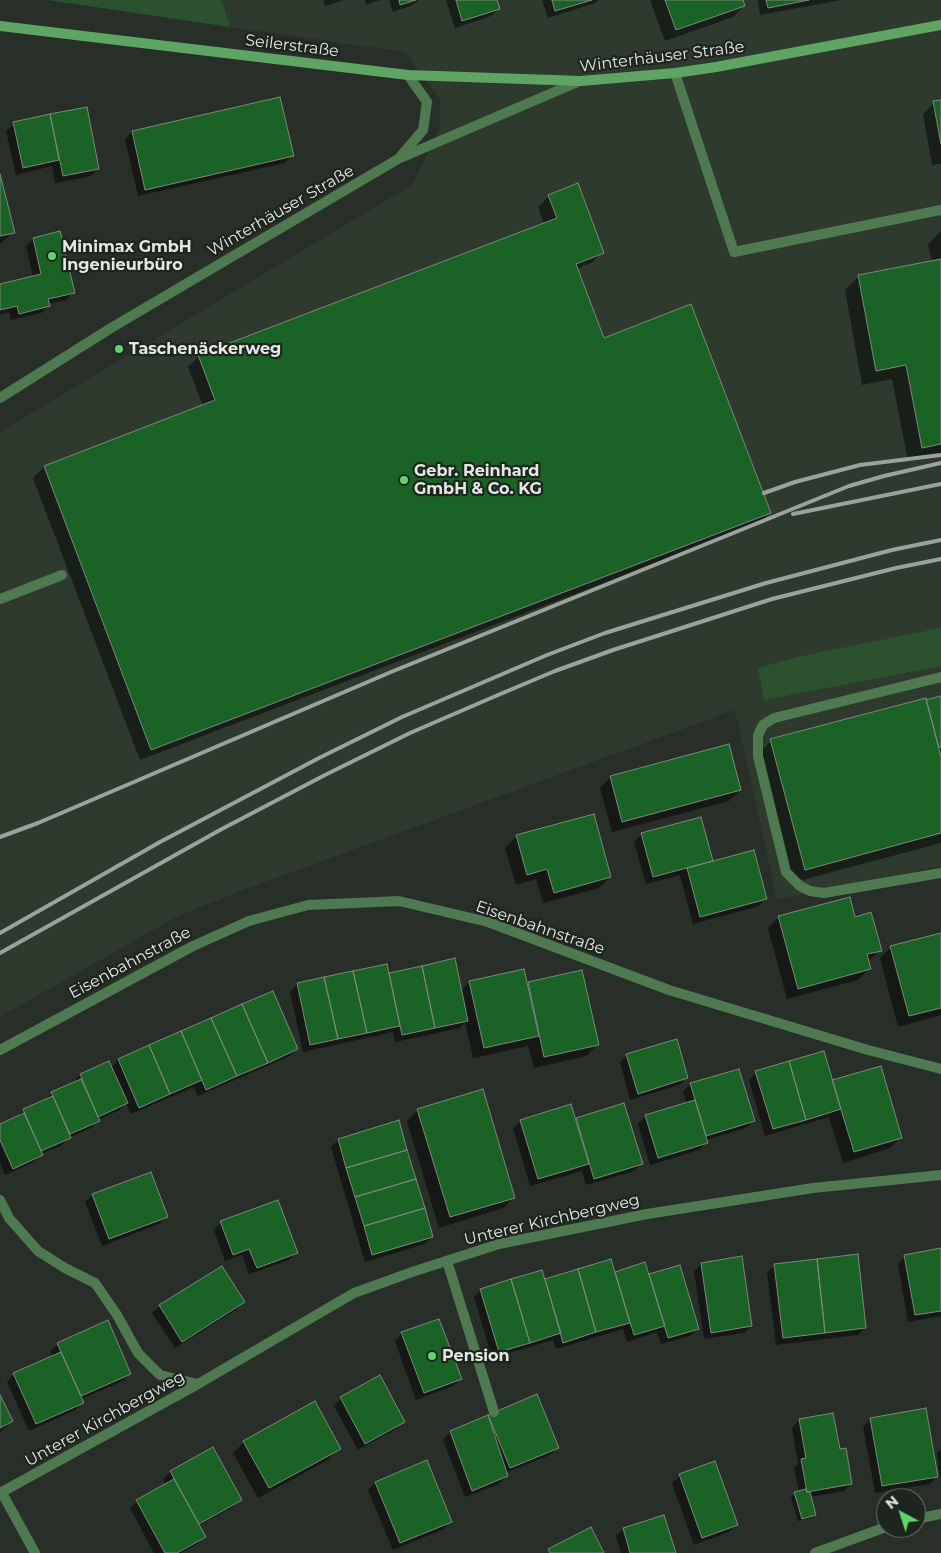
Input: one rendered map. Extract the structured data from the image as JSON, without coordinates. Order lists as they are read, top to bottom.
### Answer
{
  "streets": {
    "main road": ["Seilerstraße", "Winterhäuser Straße"],
    "street": ["Eisenbahnstraße", "Unterer Kirchbergweg"]
  },
  "crossings": [
    ["Seilerstraße", "Winterhäuser Straße"]
  ],
  "places": [
    "Minimax GmbH Ingenieurbüro",
    "Taschenäckerweg",
    "Gebr. Reinhard GmbH & Co. KG",
    "Pension"
  ],
  "north": "top left"
}
